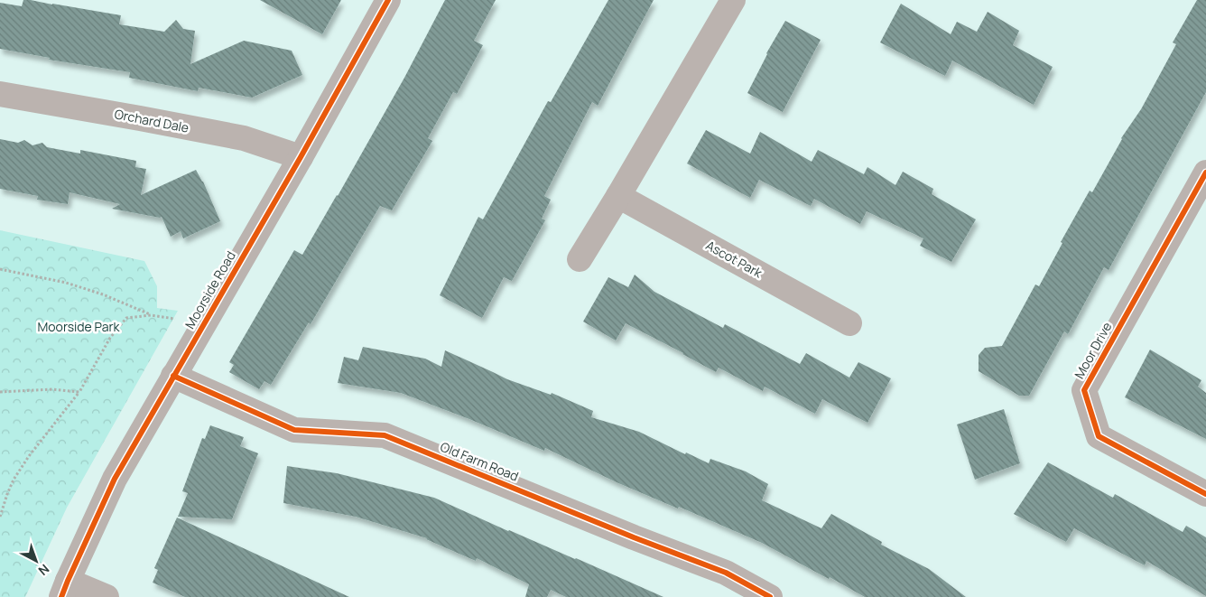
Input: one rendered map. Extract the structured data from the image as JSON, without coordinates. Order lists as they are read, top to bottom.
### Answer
{
  "streets": {
    "street": [
      "Orchard Dale",
      "Ascot Park",
      "Moorside Road",
      "Moor Drive",
      "Old Farm Road"
    ]
  },
  "crossings": [
    ["Orchard Dale", "Moorside Road"],
    ["Moorside Road", "Old Farm Road"]
  ],
  "parks": ["Moorside Park"],
  "north": "bottom right"
}
